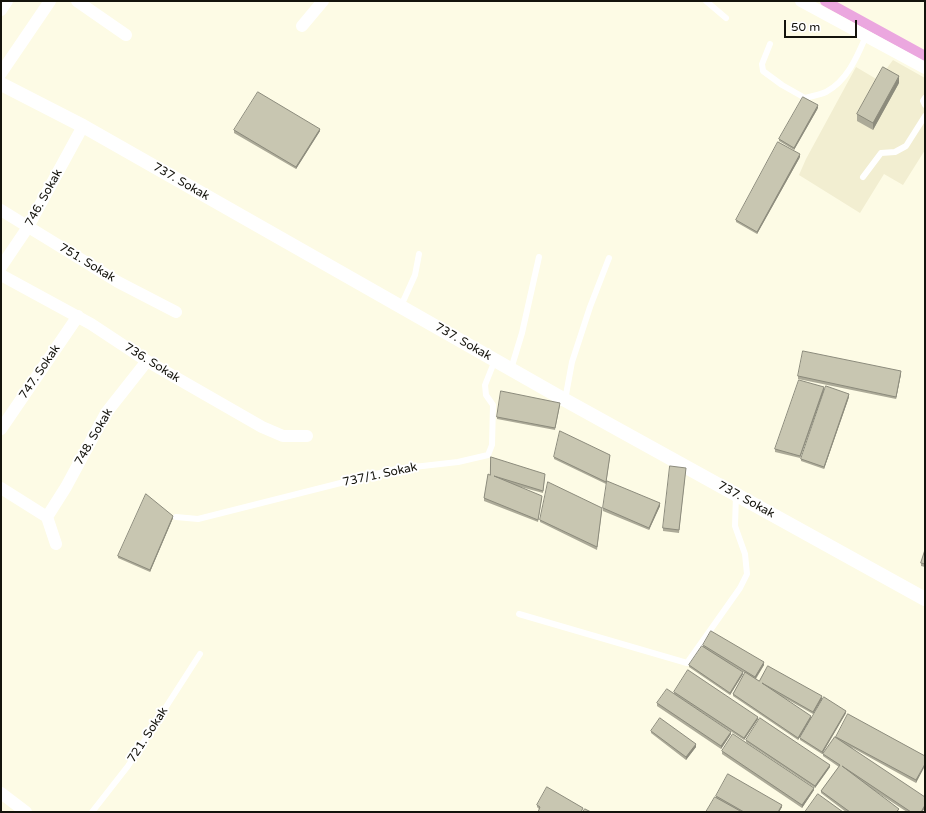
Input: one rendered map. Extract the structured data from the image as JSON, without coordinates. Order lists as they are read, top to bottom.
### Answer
{
  "streets": {
    "street": [
      "737. Sokak",
      "746. Sokak",
      "751. Sokak",
      "736. Sokak",
      "747. Sokak",
      "748. Sokak"
    ],
    "lane": ["737/1. Sokak", "721. Sokak"]
  },
  "crossings": [
    ["737. Sokak", "746. Sokak"],
    ["737. Sokak", "737/1. Sokak"],
    ["746. Sokak", "751. Sokak"],
    ["736. Sokak", "747. Sokak"],
    ["736. Sokak", "748. Sokak"]
  ],
  "scale_bar": "50 m"
}
